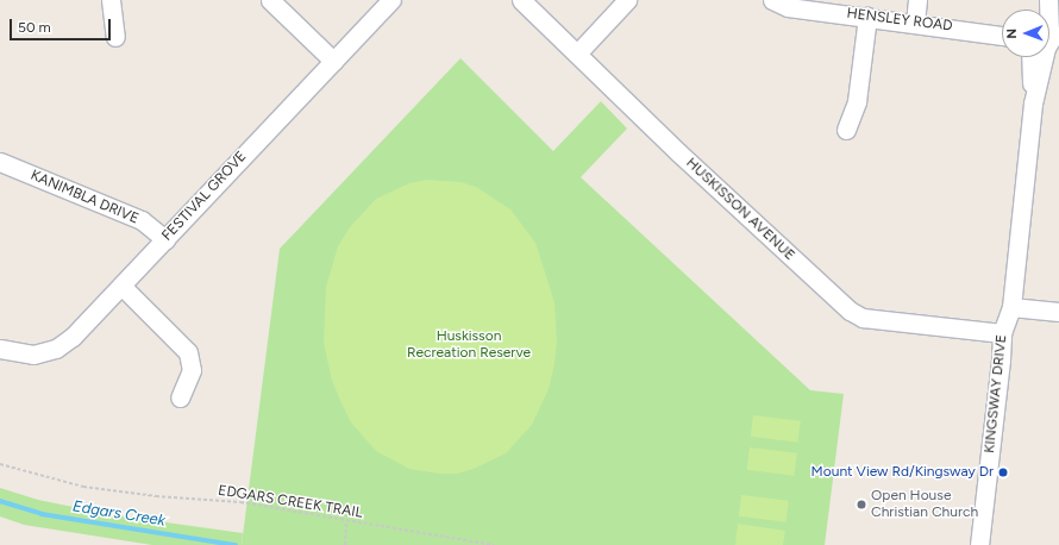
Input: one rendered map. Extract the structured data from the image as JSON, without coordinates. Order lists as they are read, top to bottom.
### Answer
{
  "streets": {
    "street": [
      "HENSLEY ROAD",
      "FESTIVAL GROVE",
      "KANIMBLA DRIVE",
      "HUSKISSON AVENUE",
      "KINGSWAY DRIVE"
    ],
    "path": ["EDGARS CREEK TRAIL"]
  },
  "crossings": [
    ["FESTIVAL GROVE", "KANIMBLA DRIVE"],
    ["HUSKISSON AVENUE", "KINGSWAY DRIVE"]
  ],
  "water": ["Edgars Creek"],
  "parks": ["Huskisson Recreation Reserve"],
  "places": ["Mount View Rd/Kingsway Dr", "Open House Christian Church"],
  "scale_bar": "50 m",
  "north": "left"
}
